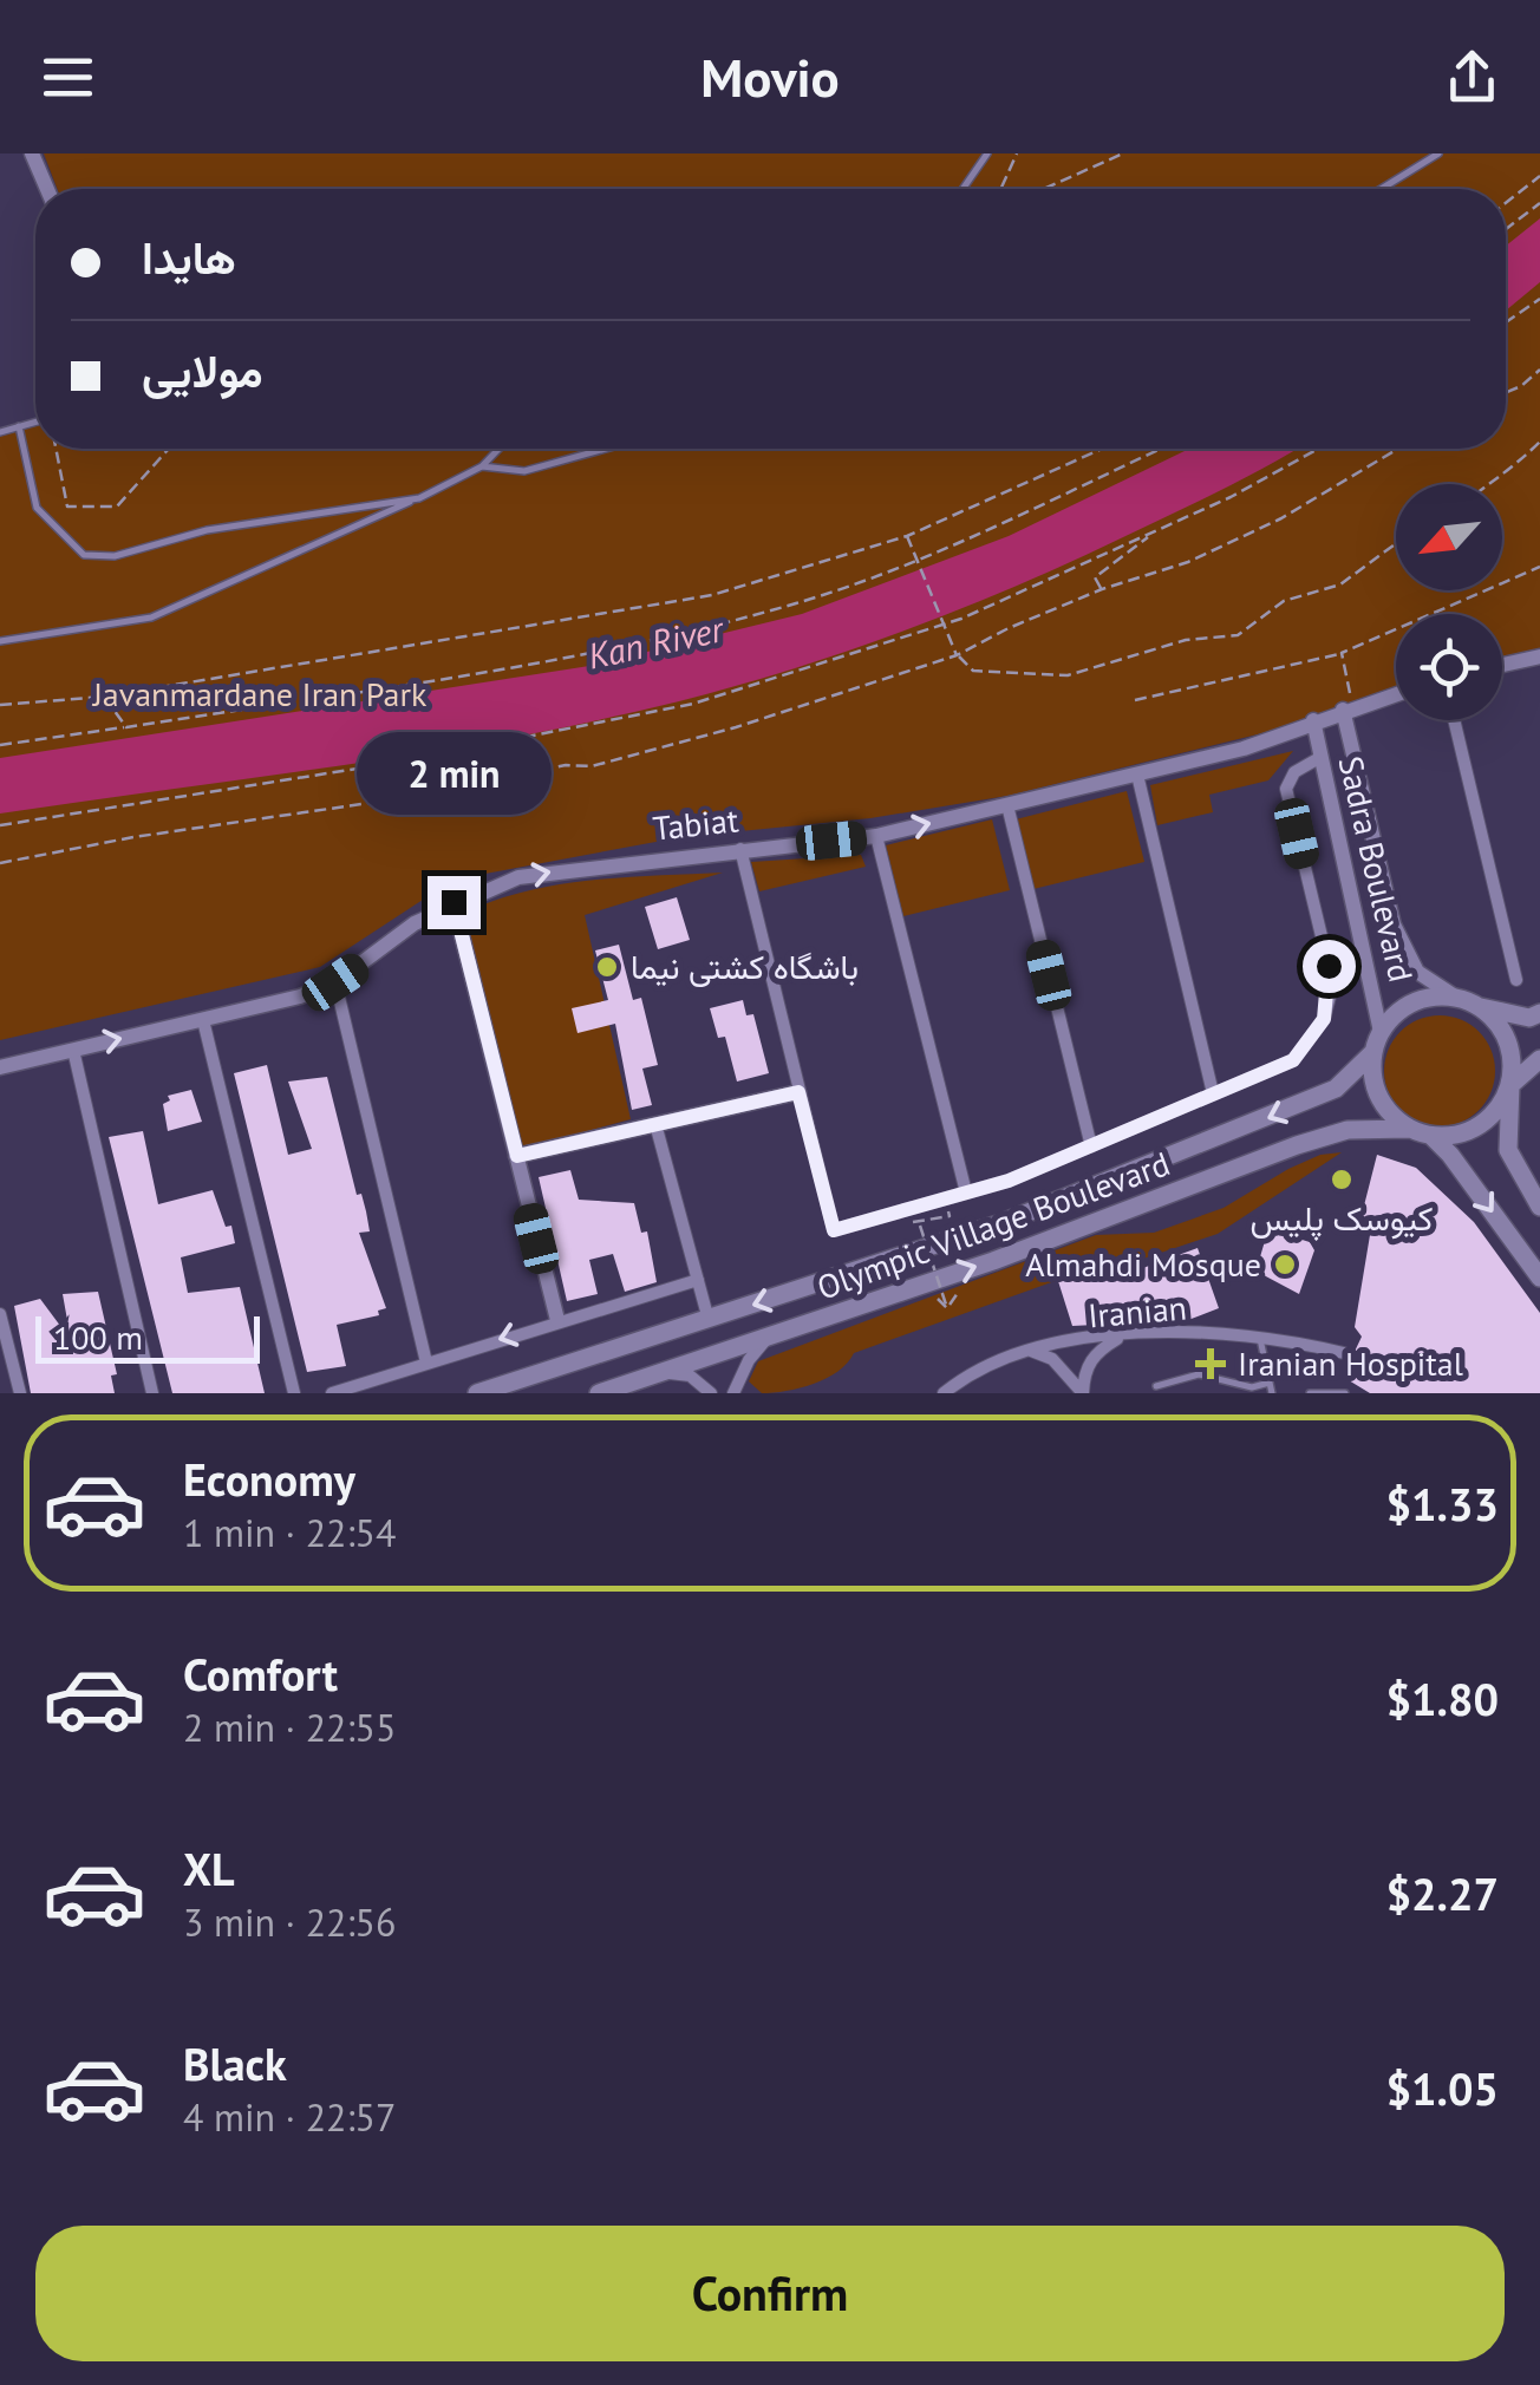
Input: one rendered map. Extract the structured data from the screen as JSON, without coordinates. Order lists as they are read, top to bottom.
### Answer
{
  "streets": {
    "main road": ["Olympic Village Boulevard"],
    "street": ["Tabiat", "Sadra Boulevard", "Iranian"]
  },
  "crossings": [
    ["Tabiat", "Sadra Boulevard"],
    ["Sadra Boulevard", "Olympic Village Boulevard"]
  ],
  "one_way": ["Tabiat"],
  "water": ["Kan River"],
  "parks": ["Javanmardane Iran Park"],
  "places": {
    "other": ["باشگاه کشتی نیما", "کیوسک پلیس", "Almahdi Mosque"],
    "health": ["Iranian Hospital"]
  },
  "scale_bar": "100 m",
  "north": "bottom left",
  "page": {
    "header": "Movio",
    "banner": ["هایدا", "مولایی"],
    "bubble": "2 min",
    "scale": "100 m",
    "list": [
      {
        "name": "Economy",
        "note": "1 min · 22:54",
        "value": "$1.33"
      },
      {
        "name": "Comfort",
        "note": "2 min · 22:55",
        "value": "$1.80"
      },
      {
        "name": "XL",
        "note": "3 min · 22:56",
        "value": "$2.27"
      },
      {
        "name": "Black",
        "note": "4 min · 22:57",
        "value": "$1.05"
      }
    ],
    "buttons": "Confirm"
  }
}
